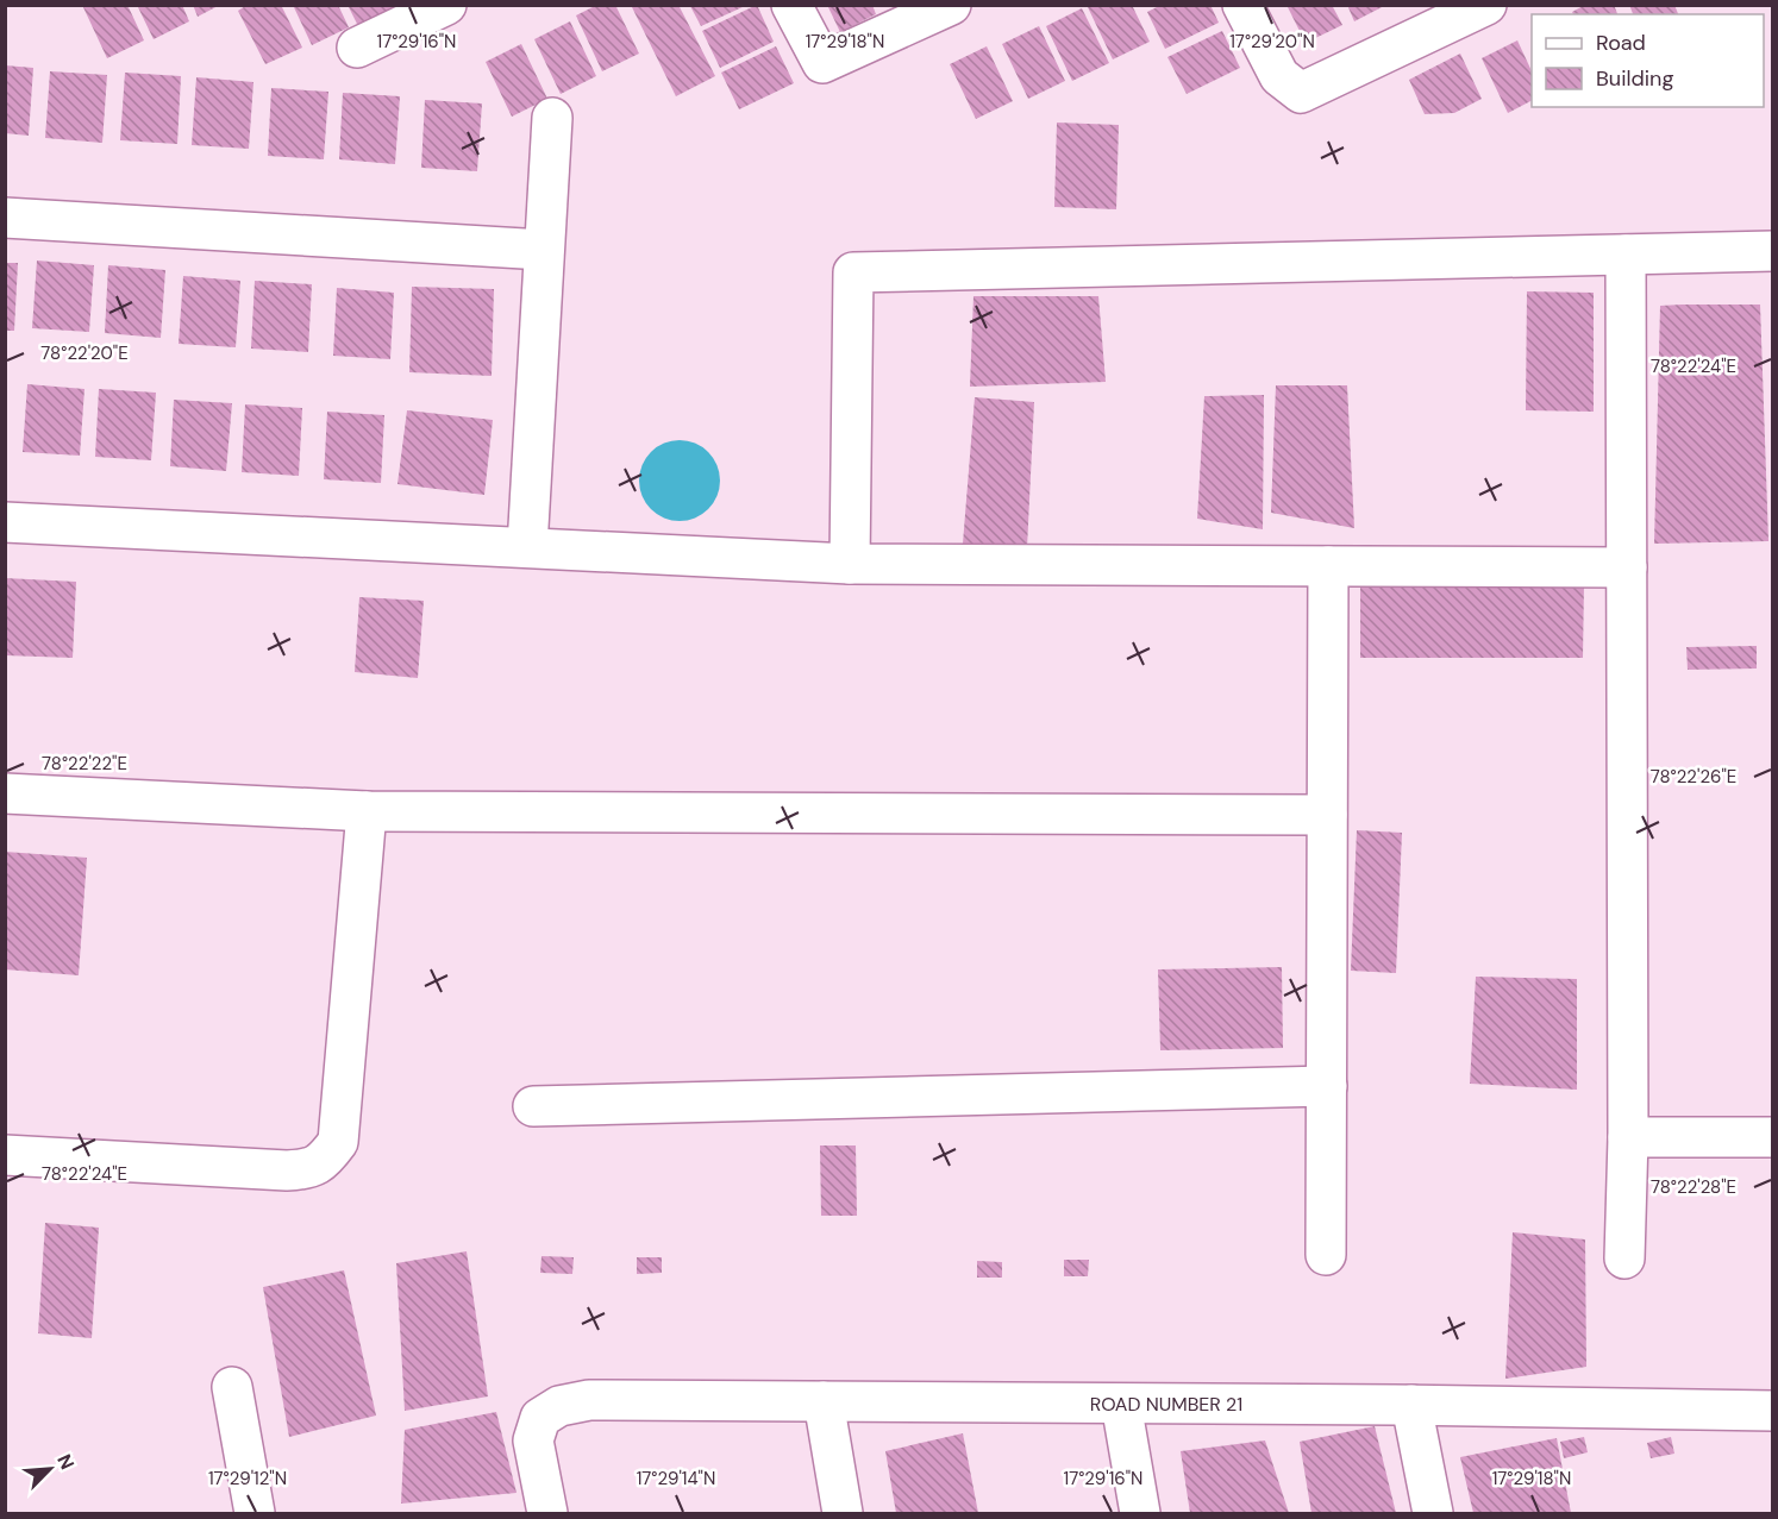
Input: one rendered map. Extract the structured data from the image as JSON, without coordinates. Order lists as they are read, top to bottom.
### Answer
{
  "streets": {
    "street": ["ROAD NUMBER 21"]
  },
  "legend": ["Road", "Building"],
  "north": "top right",
  "coordinates": [
    "17°29'16\"N",
    "17°29'18\"N",
    "17°29'20\"N",
    "78°22'20\"E",
    "78°22'24\"E",
    "78°22'22\"E",
    "78°22'26\"E",
    "78°22'28\"E",
    "17°29'12\"N",
    "17°29'14\"N"
  ]
}
